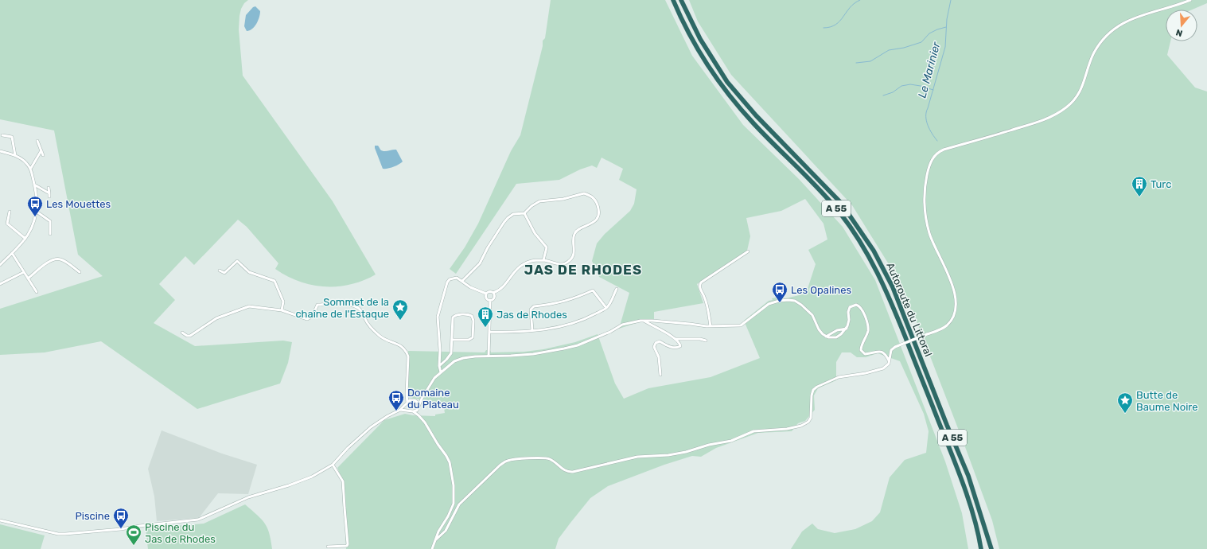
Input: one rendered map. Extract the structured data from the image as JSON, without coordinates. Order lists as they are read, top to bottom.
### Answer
{
  "streets": {
    "highway": ["A 55", "Autoroute du Littoral"]
  },
  "districts": ["JAS DE RHODES"],
  "water": ["Le Marinier"],
  "places": {
    "building": ["Turc", "Jas de Rhodes"],
    "bus stop": [
      "Les Mouettes",
      "Les Opalines",
      "Domaine du Plateau",
      "Piscine"
    ],
    "place": ["Sommet de la chaîne de l'Estaque", "Butte de Baume Noire"],
    "sports": ["Piscine du Jas de Rhodes"]
  },
  "north": "bottom"
}
